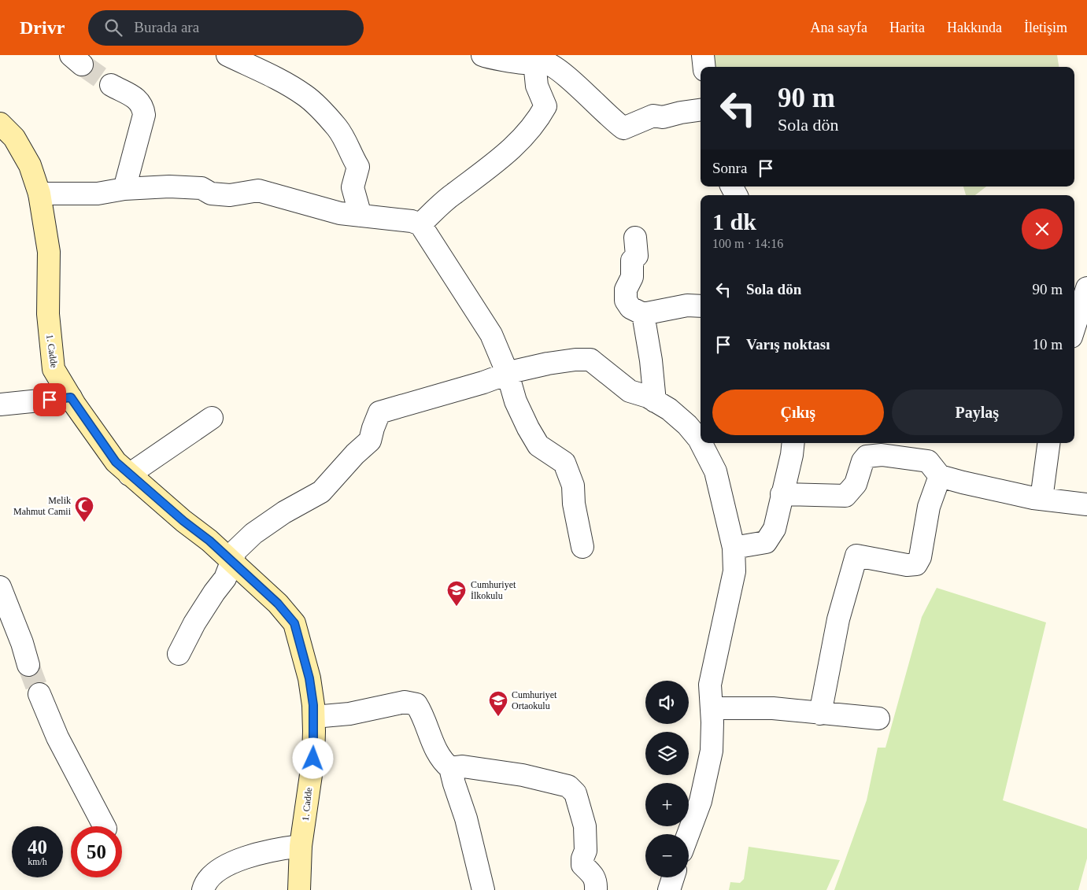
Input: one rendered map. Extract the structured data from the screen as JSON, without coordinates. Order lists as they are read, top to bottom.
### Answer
{
  "streets": {
    "main road": ["1. Cadde"]
  },
  "places": {
    "mosque": ["Melik Mahmut Camii"],
    "school or university": ["Cumhuriyet İlkokulu", "Cumhuriyet Ortaokulu"]
  },
  "page": {
    "header": "Drivr",
    "search": "Burada ara",
    "nav": [
      "Ana sayfa",
      "Harita",
      "Hakkında",
      "İletişim"
    ],
    "turn": ["90 m", "Sola dön"],
    "then": "Sonra",
    "heading": ["1 dk", "100 m · 14:16"],
    "list": [
      {
        "name": "Sola dön",
        "value": "90 m"
      },
      {
        "name": "Varış noktası",
        "value": "10 m"
      }
    ],
    "buttons": ["Çıkış", "Paylaş"],
    "map_buttons": ["+", "−"],
    "speed": "40 km/h",
    "limit": "50"
  }
}
